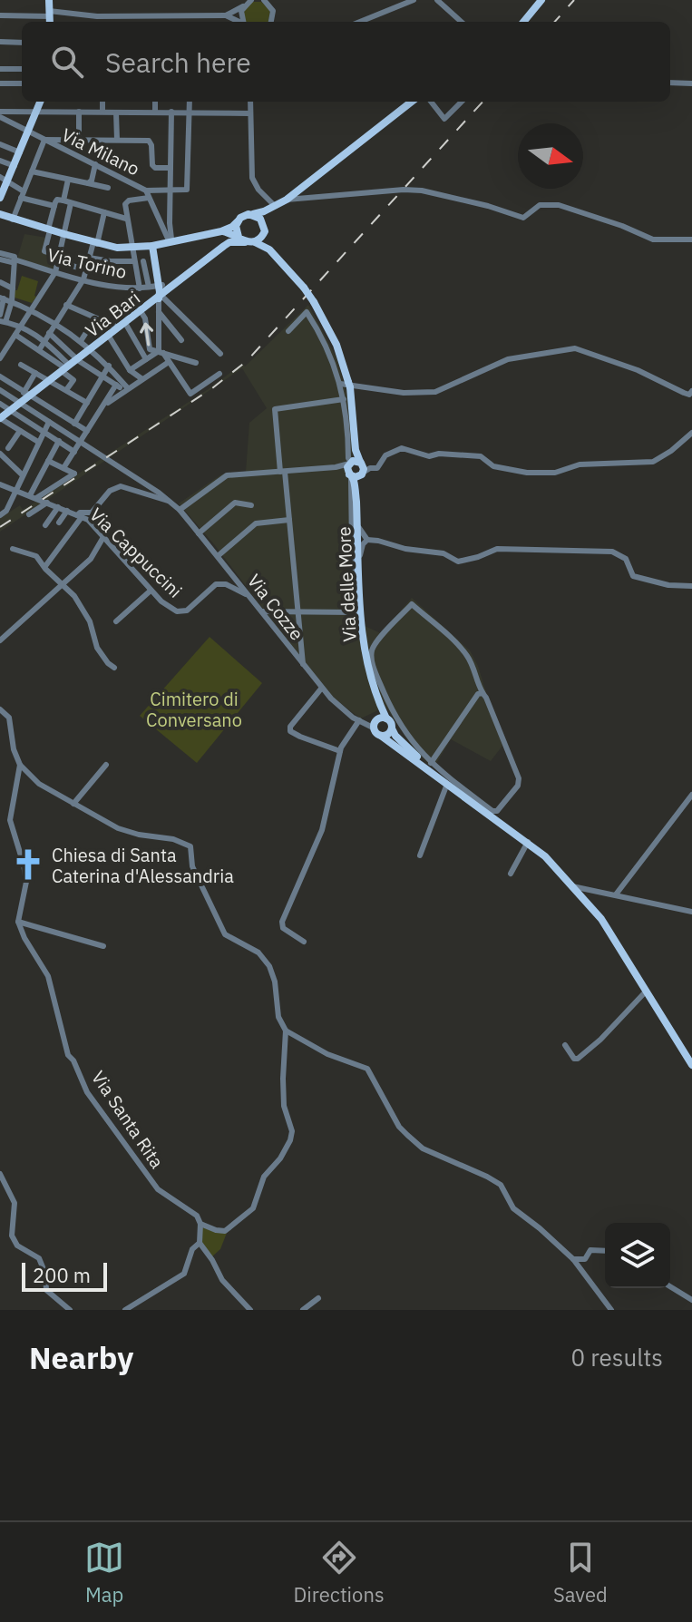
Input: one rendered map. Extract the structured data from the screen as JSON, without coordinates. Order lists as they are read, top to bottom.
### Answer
{
  "streets": {
    "main road": ["Via Bari", "Via delle More"],
    "street": [
      "Via Milano",
      "Via Torino",
      "Via Cappuccini",
      "Via Cozze",
      "Via Santa Rita"
    ]
  },
  "crossings": [
    ["Via Torino", "Via Bari"],
    ["Via Bari", "Via Cozze"],
    ["Via Cappuccini", "Via Cozze"]
  ],
  "parks": ["Cimitero di Conversano"],
  "places": {
    "church": ["Chiesa di Santa Caterina d'Alessandria"]
  },
  "scale_bar": "200 m",
  "north": "right",
  "page": {
    "search": "Search here",
    "scale": "200 m",
    "heading": ["Nearby", "0 results"],
    "nav": ["Map", "Directions", "Saved"]
  }
}
